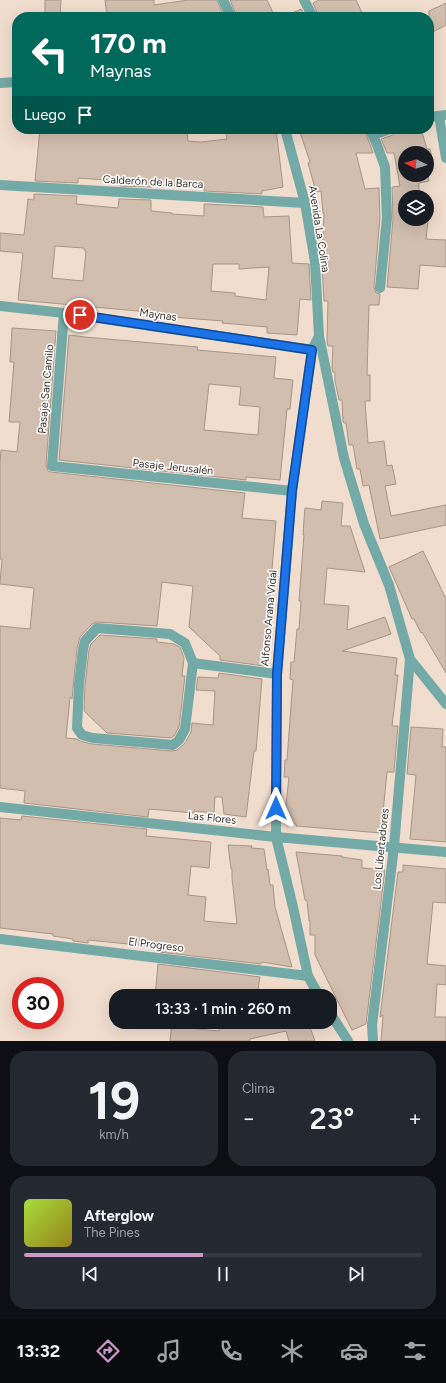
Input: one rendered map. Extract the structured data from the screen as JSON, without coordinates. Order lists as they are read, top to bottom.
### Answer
{
  "streets": {
    "street": [
      "Calderón de la Barca",
      "Avenida La Colina",
      "Maynas",
      "Pasaje San Camilo",
      "Pasaje Jerusalén",
      "Alfonso Arana Vidal",
      "Las Flores",
      "Los Libertadores",
      "El Progreso"
    ]
  },
  "crossings": [
    ["Calderón de la Barca", "Avenida La Colina"],
    ["Avenida La Colina", "Alfonso Arana Vidal"],
    ["Avenida La Colina", "Los Libertadores"],
    ["Maynas", "Pasaje San Camilo"],
    ["Maynas", "Alfonso Arana Vidal"],
    ["Pasaje San Camilo", "Pasaje Jerusalén"],
    ["Pasaje Jerusalén", "Alfonso Arana Vidal"],
    ["Alfonso Arana Vidal", "Las Flores"],
    ["Alfonso Arana Vidal", "El Progreso"],
    ["Las Flores", "Los Libertadores"]
  ],
  "north": "left",
  "page": {
    "turn": ["170 m", "Maynas"],
    "then": "Luego",
    "limit": "30",
    "trip": "13:33 · 1 min · 260 m",
    "tile": [
      ["19", "km/h"],
      "Clima"
    ],
    "heat": ["−", "23°", "+"],
    "song": ["Afterglow", "The Pines"],
    "tabs": "13:32"
  }
}
